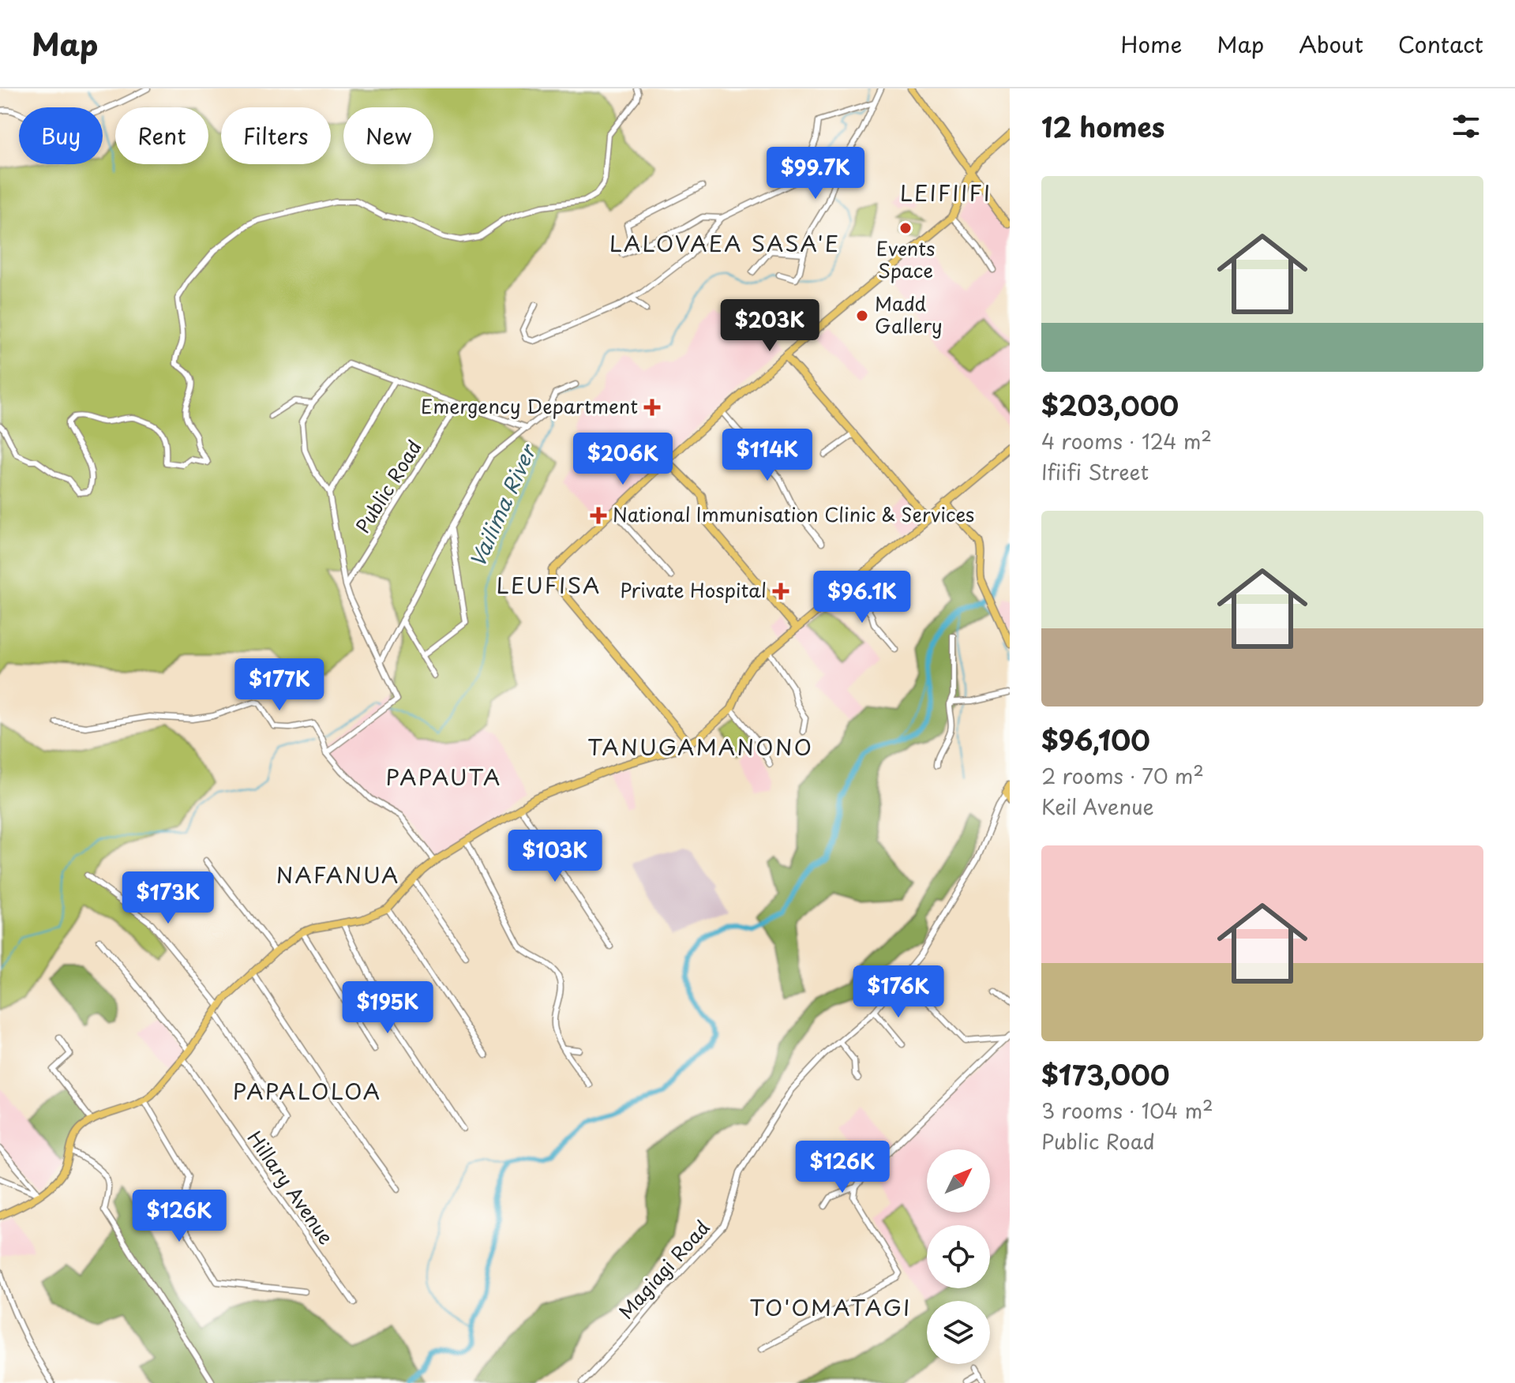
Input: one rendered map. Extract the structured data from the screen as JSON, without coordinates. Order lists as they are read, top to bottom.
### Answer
{
  "streets": {
    "street": ["Public Road", "Hillary Avenue", "Magiagi Road"]
  },
  "districts": [
    "LEIFIIFI",
    "LALOVAEA SASA'E",
    "LEUFISA",
    "TANUGAMANONO",
    "PAPAUTA",
    "NAFANUA",
    "PAPALOLOA",
    "TO'OMATAGI"
  ],
  "water": ["Vailima River"],
  "places": {
    "other": ["Events Space", "Madd Gallery"],
    "health": ["Emergency Department", "National Immunisation Clinic & Services", "Private Hospital"]
  },
  "north": "top right",
  "page": {
    "header": "Map",
    "nav": [
      "Home",
      "Map",
      "About",
      "Contact"
    ],
    "heading": "12 homes",
    "chip": [
      "Buy",
      "Rent",
      "Filters",
      "New"
    ],
    "price": [
      "$99.7K",
      "$203K",
      "$114K",
      "$206K",
      "$96.1K",
      "$177K",
      "$103K",
      "$173K",
      "$176K",
      "$195K",
      "$126K",
      "$126K"
    ],
    "list": [
      {
        "name": "$203,000",
        "note": "4 rooms · 124 m² · Ifiifi Street"
      },
      {
        "name": "$96,100",
        "note": "2 rooms · 70 m² · Keil Avenue"
      },
      {
        "name": "$173,000",
        "note": "3 rooms · 104 m² · Public Road"
      }
    ]
  }
}
